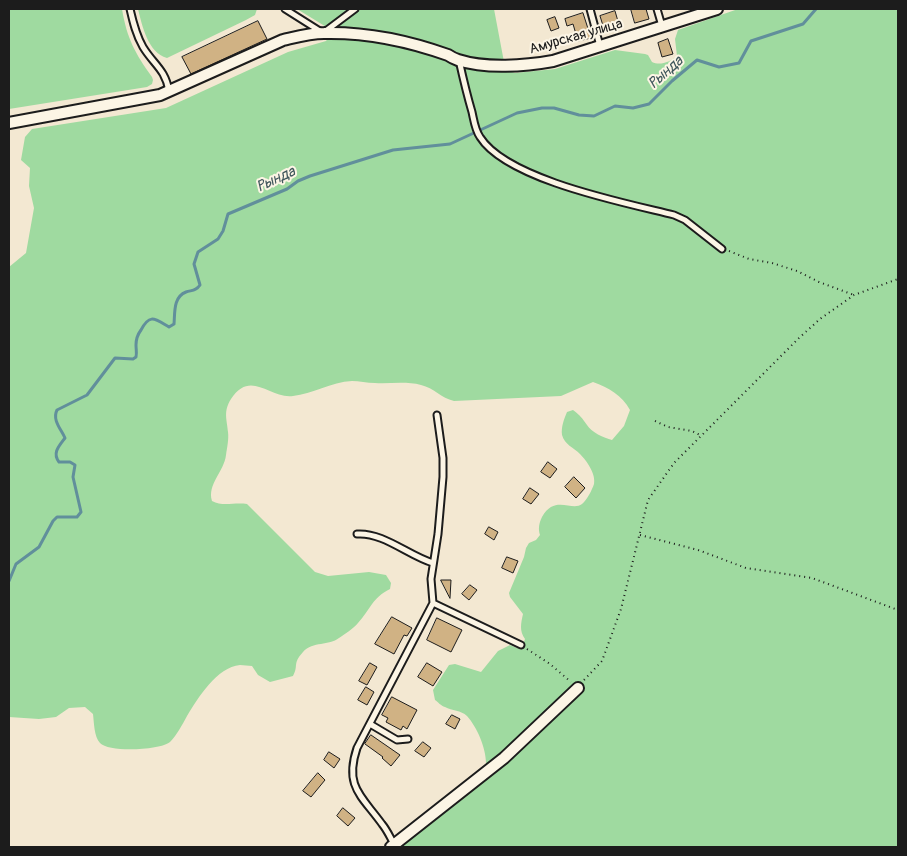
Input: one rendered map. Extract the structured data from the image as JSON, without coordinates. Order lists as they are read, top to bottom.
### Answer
{
  "streets": {
    "street": ["Амурская улица"]
  },
  "water": ["Рында"]
}
